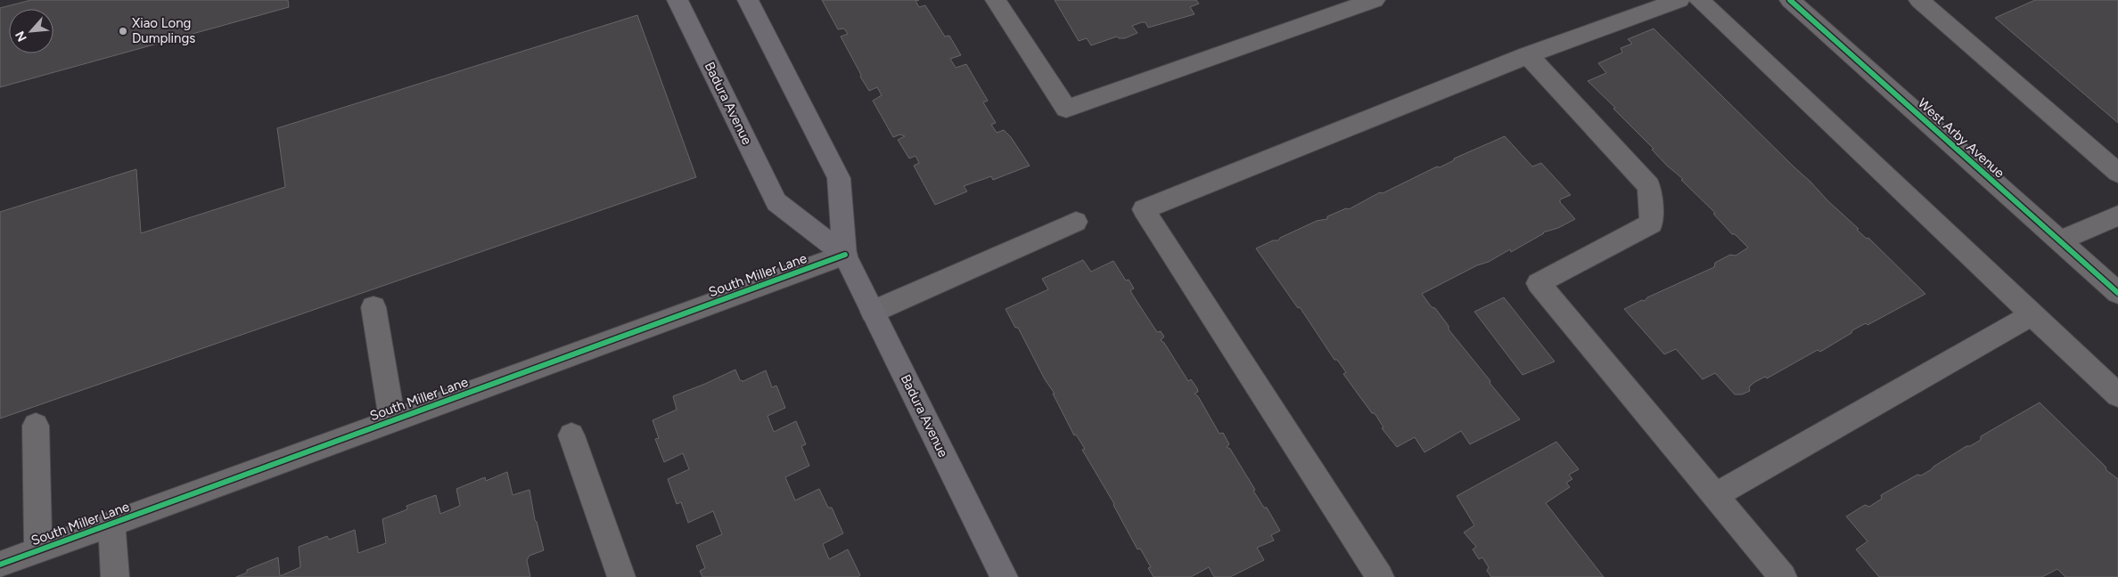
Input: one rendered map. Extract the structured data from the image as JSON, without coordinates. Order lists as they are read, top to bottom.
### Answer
{
  "streets": {
    "main road": ["Badura Avenue"],
    "street": ["West Arby Avenue", "South Miller Lane"]
  },
  "crossings": [
    ["Badura Avenue", "South Miller Lane"]
  ],
  "places": ["Xiao Long Dumplings"],
  "north": "bottom left"
}
